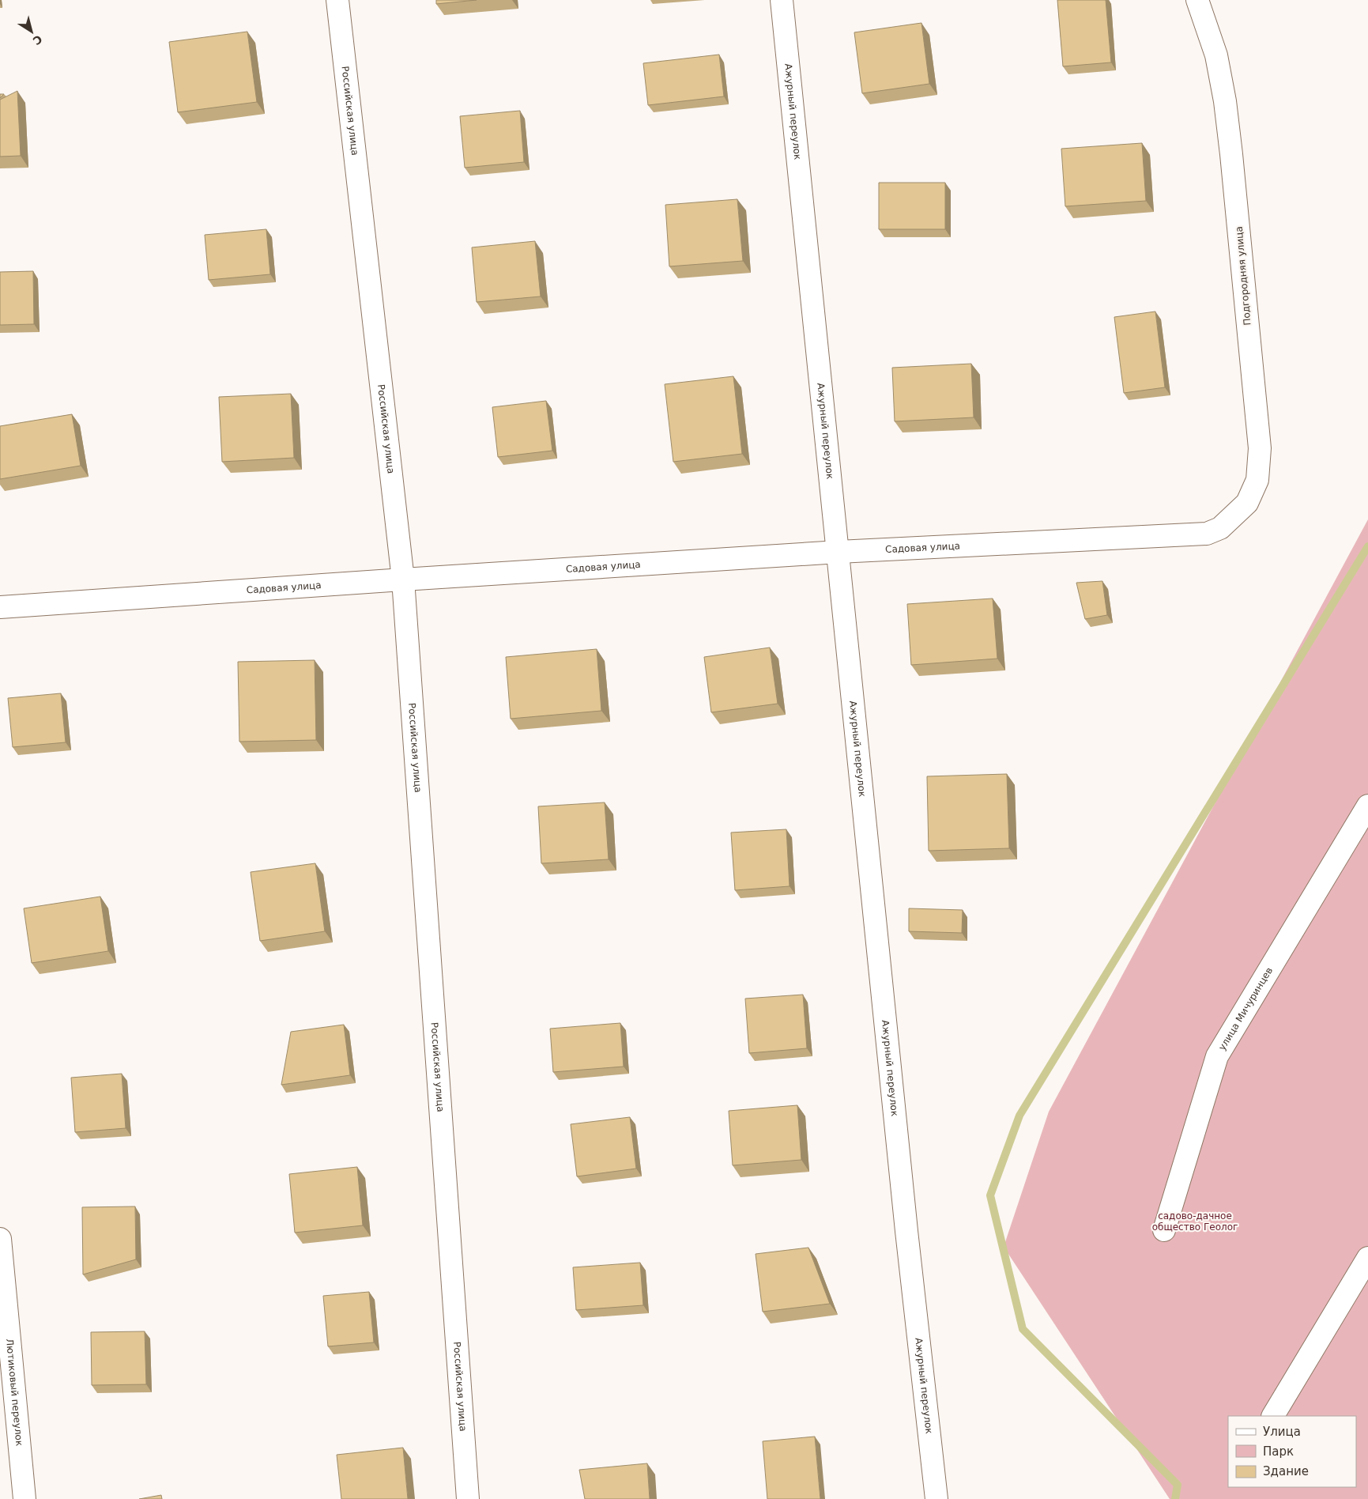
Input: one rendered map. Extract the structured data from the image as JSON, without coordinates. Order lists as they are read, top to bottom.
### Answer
{
  "streets": {
    "street": [
      "Российская улица",
      "Ажурный переулок",
      "Подгородняя улица",
      "Садовая улица",
      "улица Мичуринцев",
      "Лютиковый переулок"
    ]
  },
  "crossings": [
    ["Российская улица", "Садовая улица"],
    ["Ажурный переулок", "Садовая улица"],
    ["Подгородняя улица", "Садовая улица"]
  ],
  "parks": ["садово-дачное общество Геолог"],
  "legend": ["Улица", "Парк", "Здание"],
  "north": "bottom right"
}
